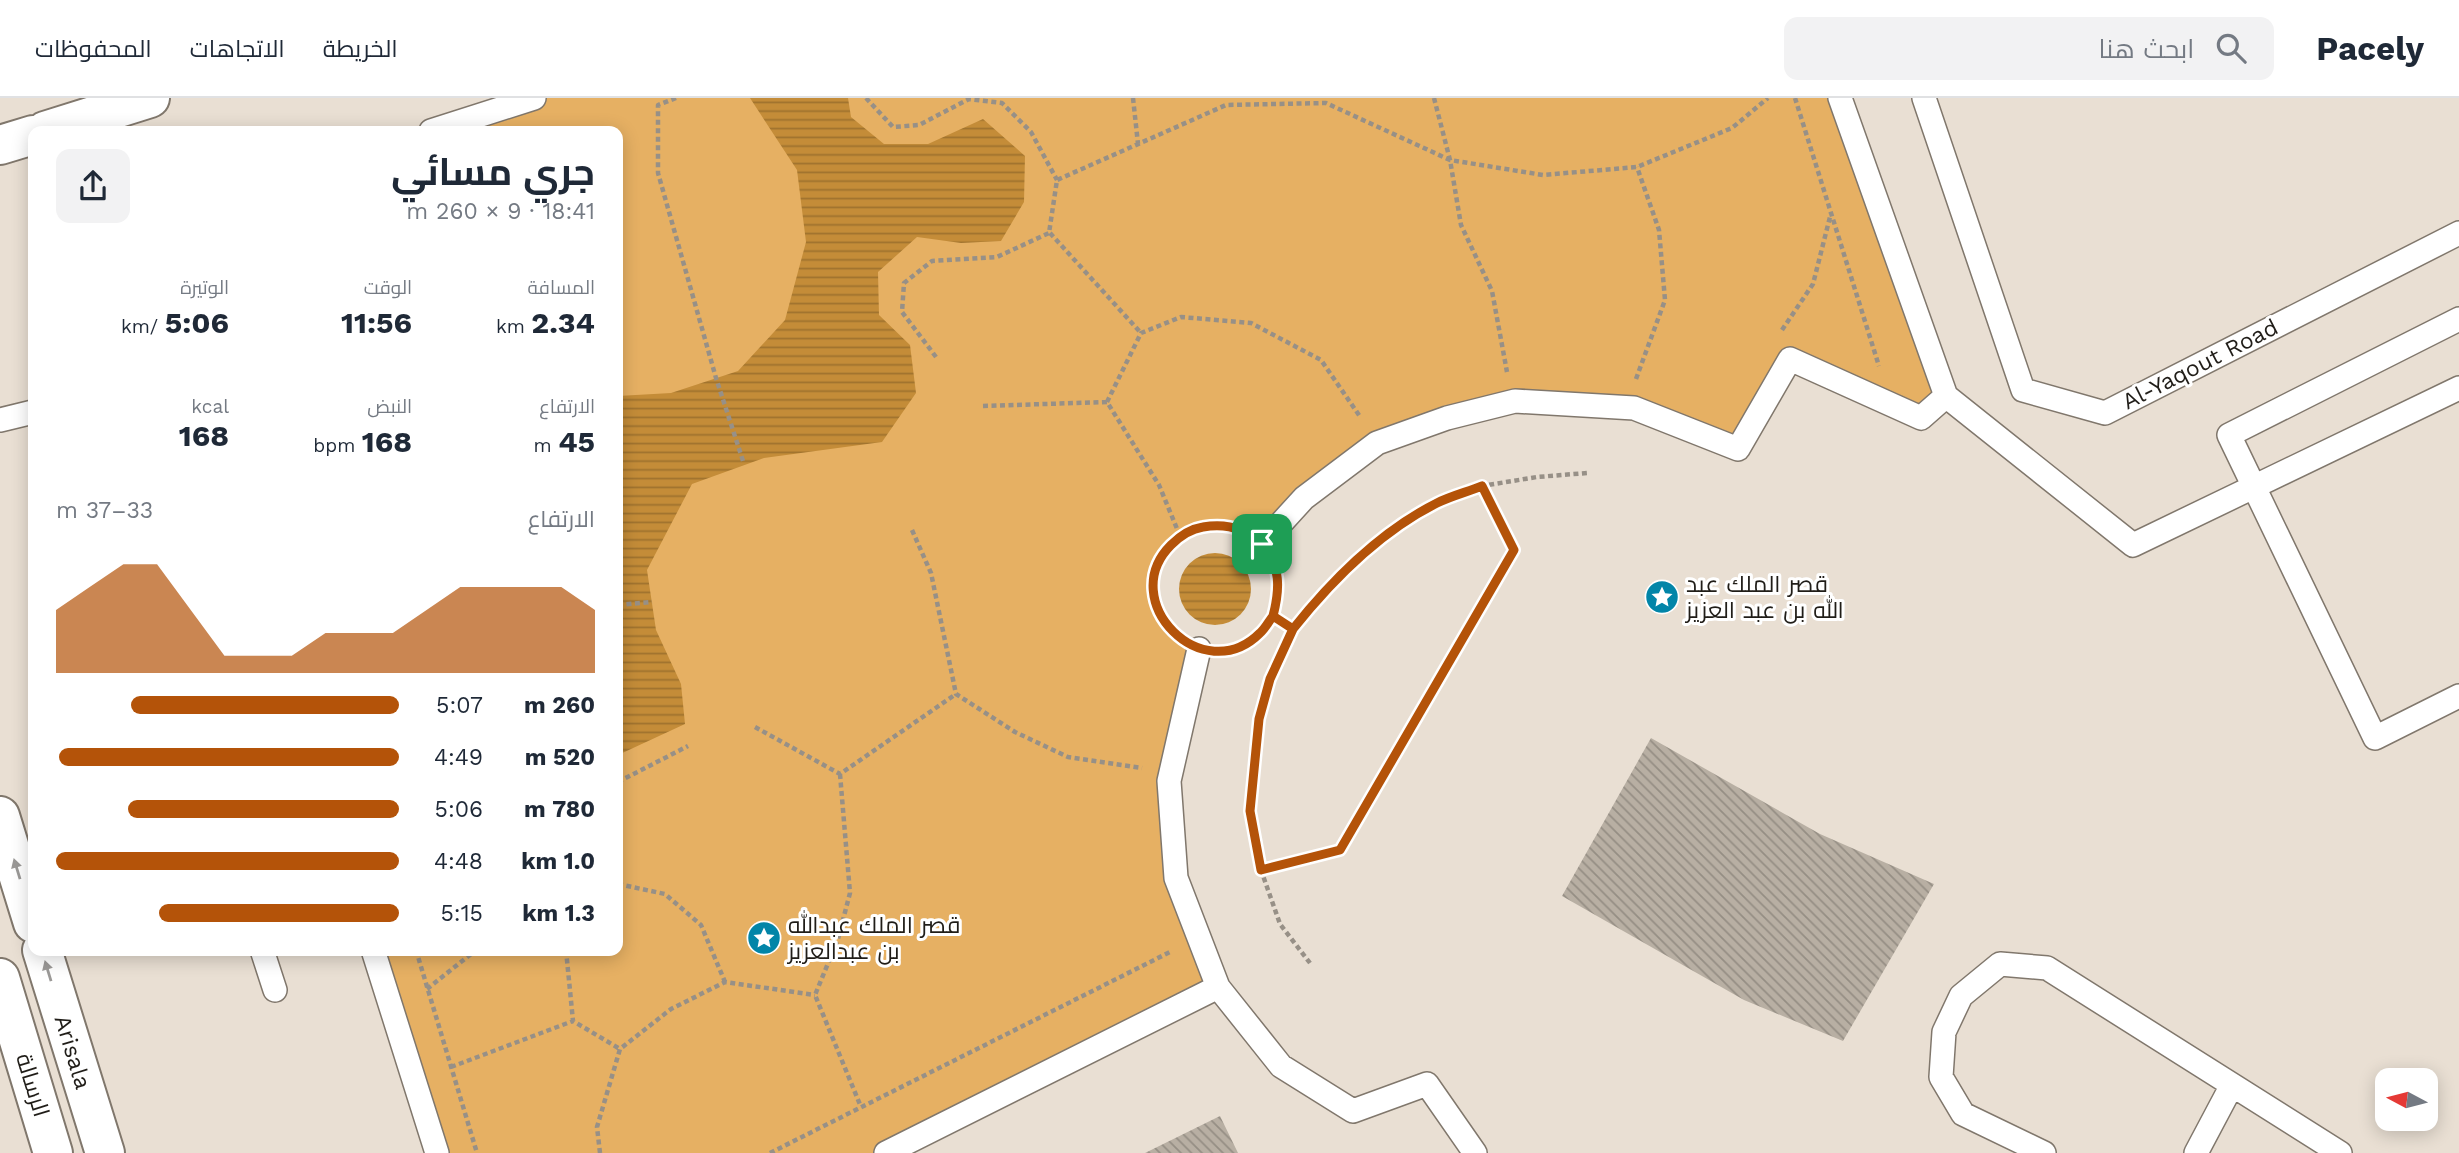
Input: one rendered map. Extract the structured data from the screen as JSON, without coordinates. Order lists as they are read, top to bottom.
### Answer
{
  "streets": {
    "street": ["Arisala", "الرسالة"],
    "lane": ["Al-Yaqout Road"]
  },
  "one_way": ["Arisala"],
  "places": {
    "place": ["قصر الملك عبد الله بن عبد العزيز", "قصر الملك عبدالله بن عبدالعزيز"]
  },
  "north": "left",
  "page": {
    "header": "Pacely",
    "search": "ابحث هنا",
    "nav": ["الخريطة", "الاتجاهات", "المحفوظات"],
    "heading": ["جري مسائي", "18:41 · 9 × 260 m"],
    "stats": [
      ["المسافة", "2.34 km"],
      ["الوقت", "11:56"],
      ["الوتيرة", "5:06 /km"],
      ["الارتفاع", "45 m"],
      ["النبض", "168 bpm"],
      ["kcal", "168"]
    ],
    "chart": ["الارتفاع", "33–37 m"],
    "list": [
      {
        "name": "260 m",
        "note": "5:07"
      },
      {
        "name": "520 m",
        "note": "4:49"
      },
      {
        "name": "780 m",
        "note": "5:06"
      },
      {
        "name": "1.0 km",
        "note": "4:48"
      },
      {
        "name": "1.3 km",
        "note": "5:15"
      }
    ]
  }
}
